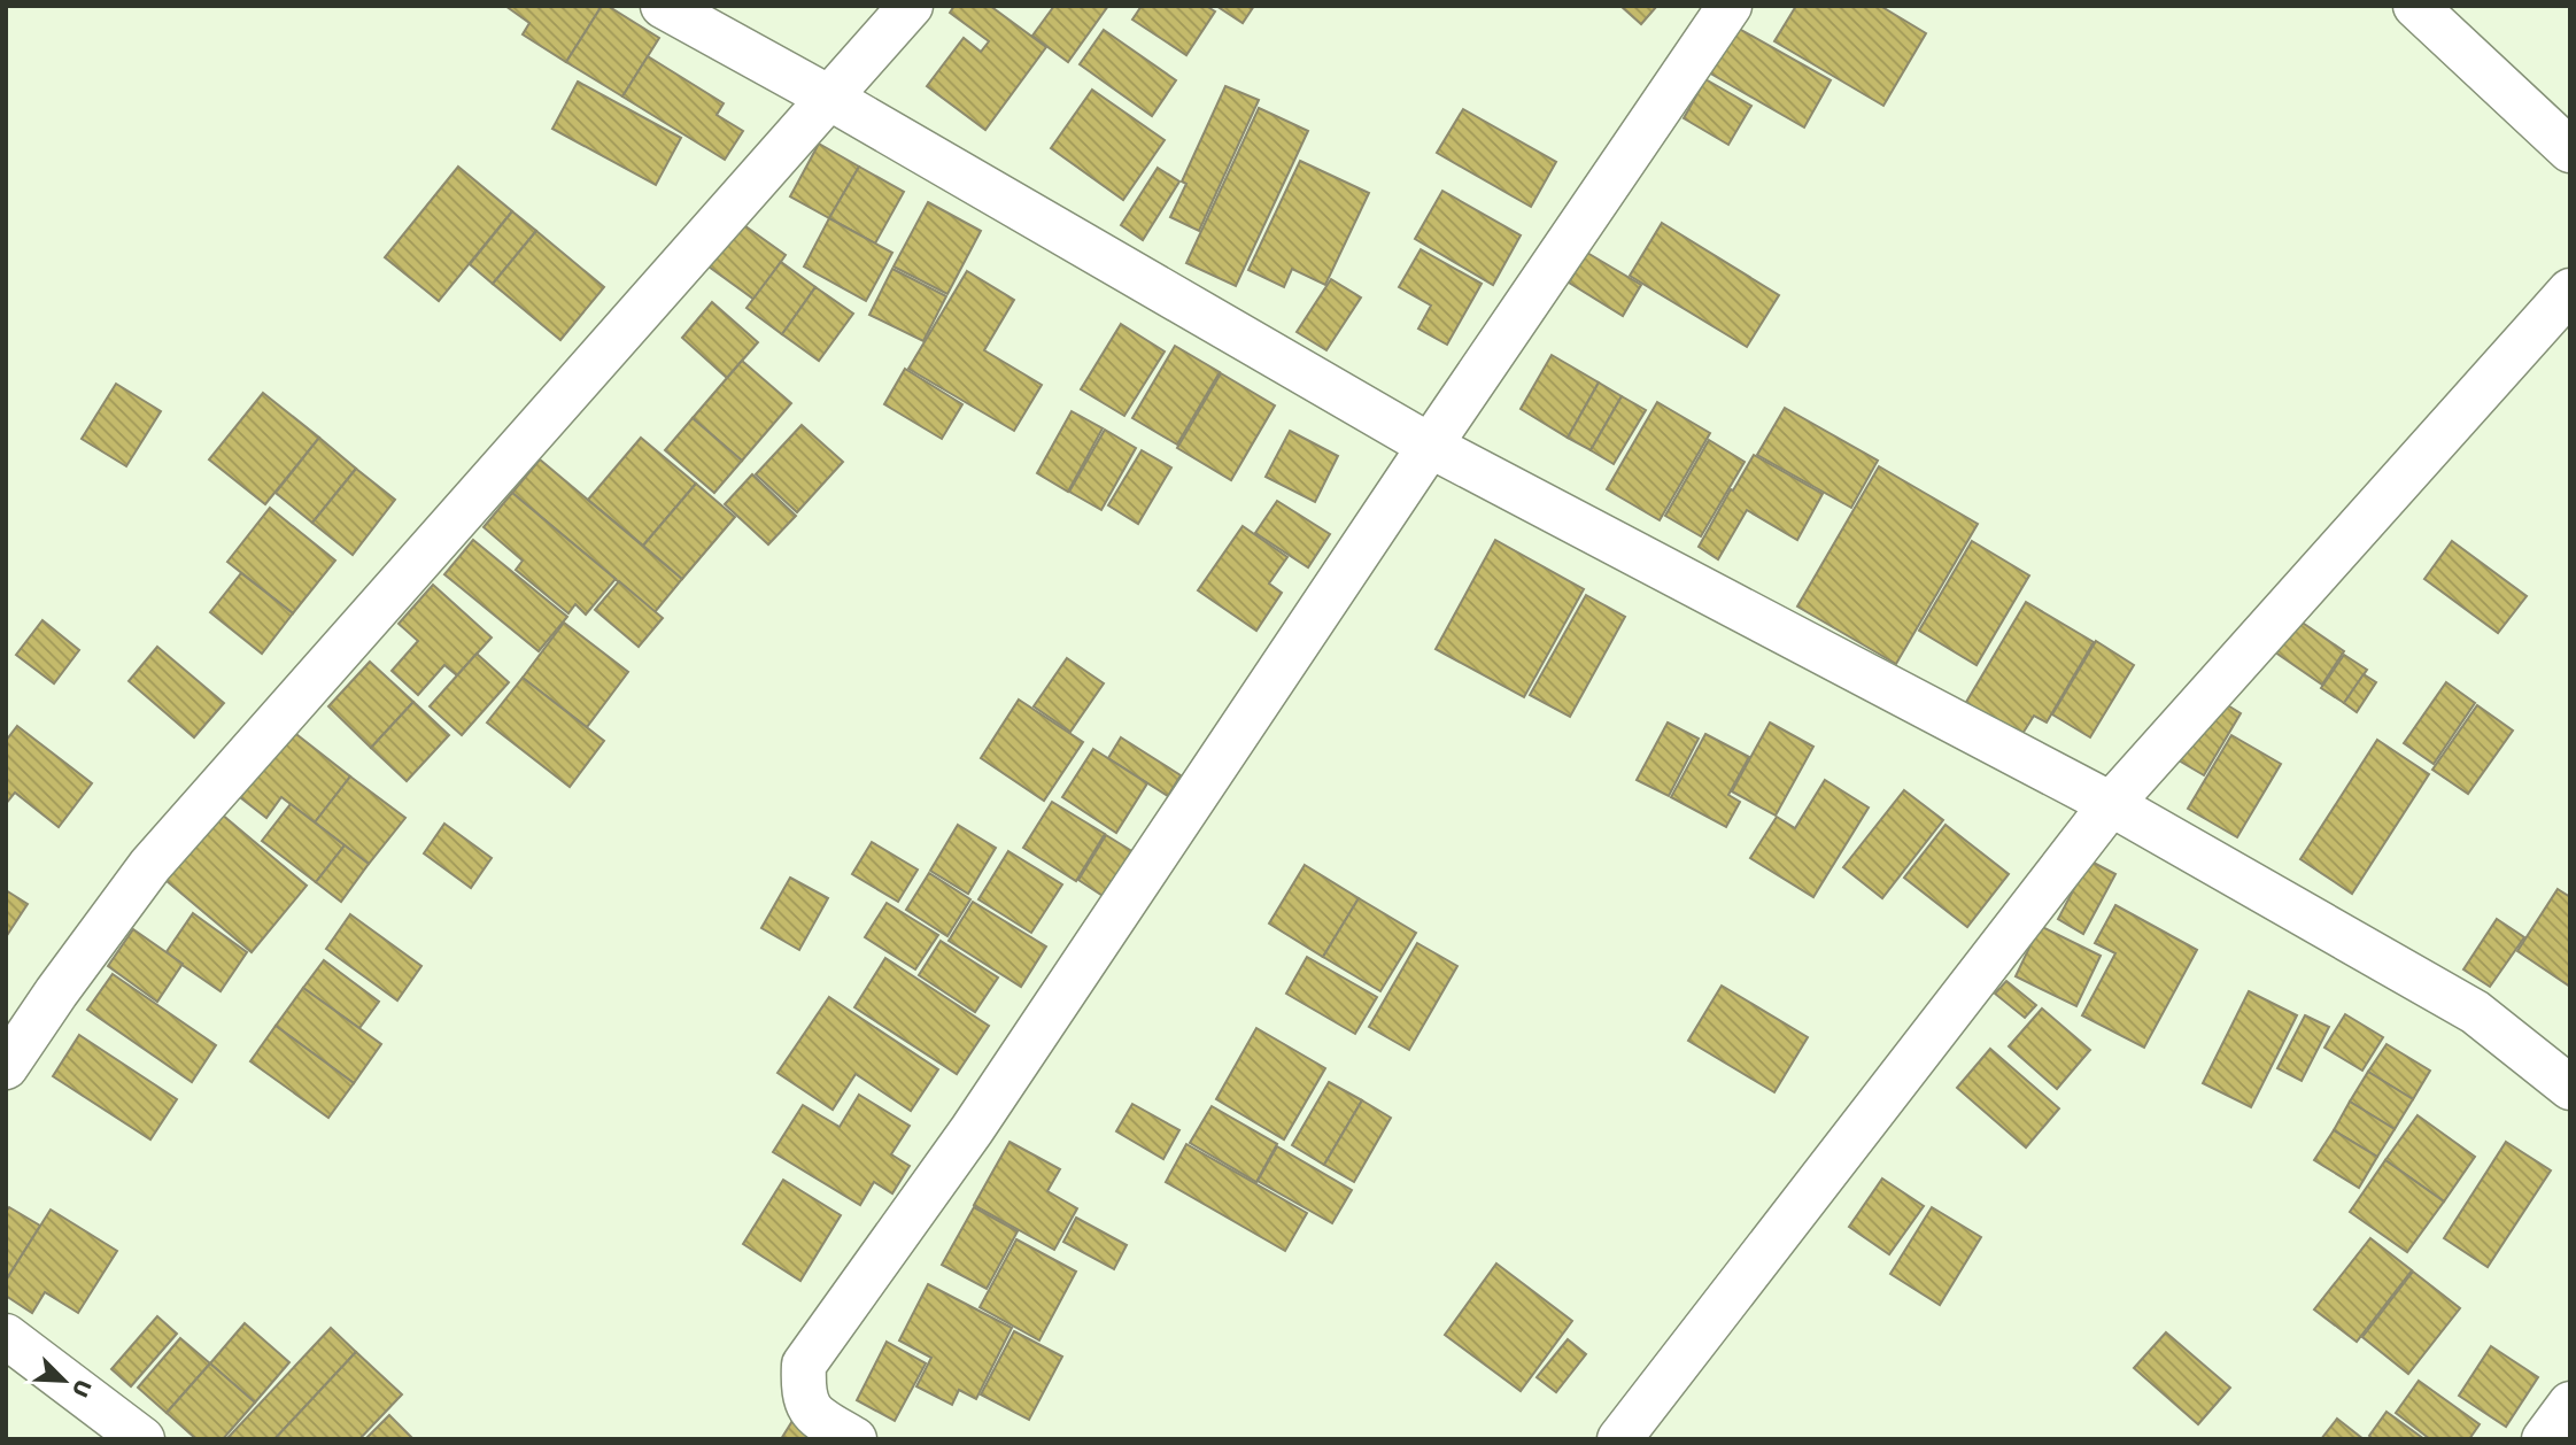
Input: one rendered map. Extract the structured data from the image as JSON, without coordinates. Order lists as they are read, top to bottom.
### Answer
{
  "north": "bottom right"
}
